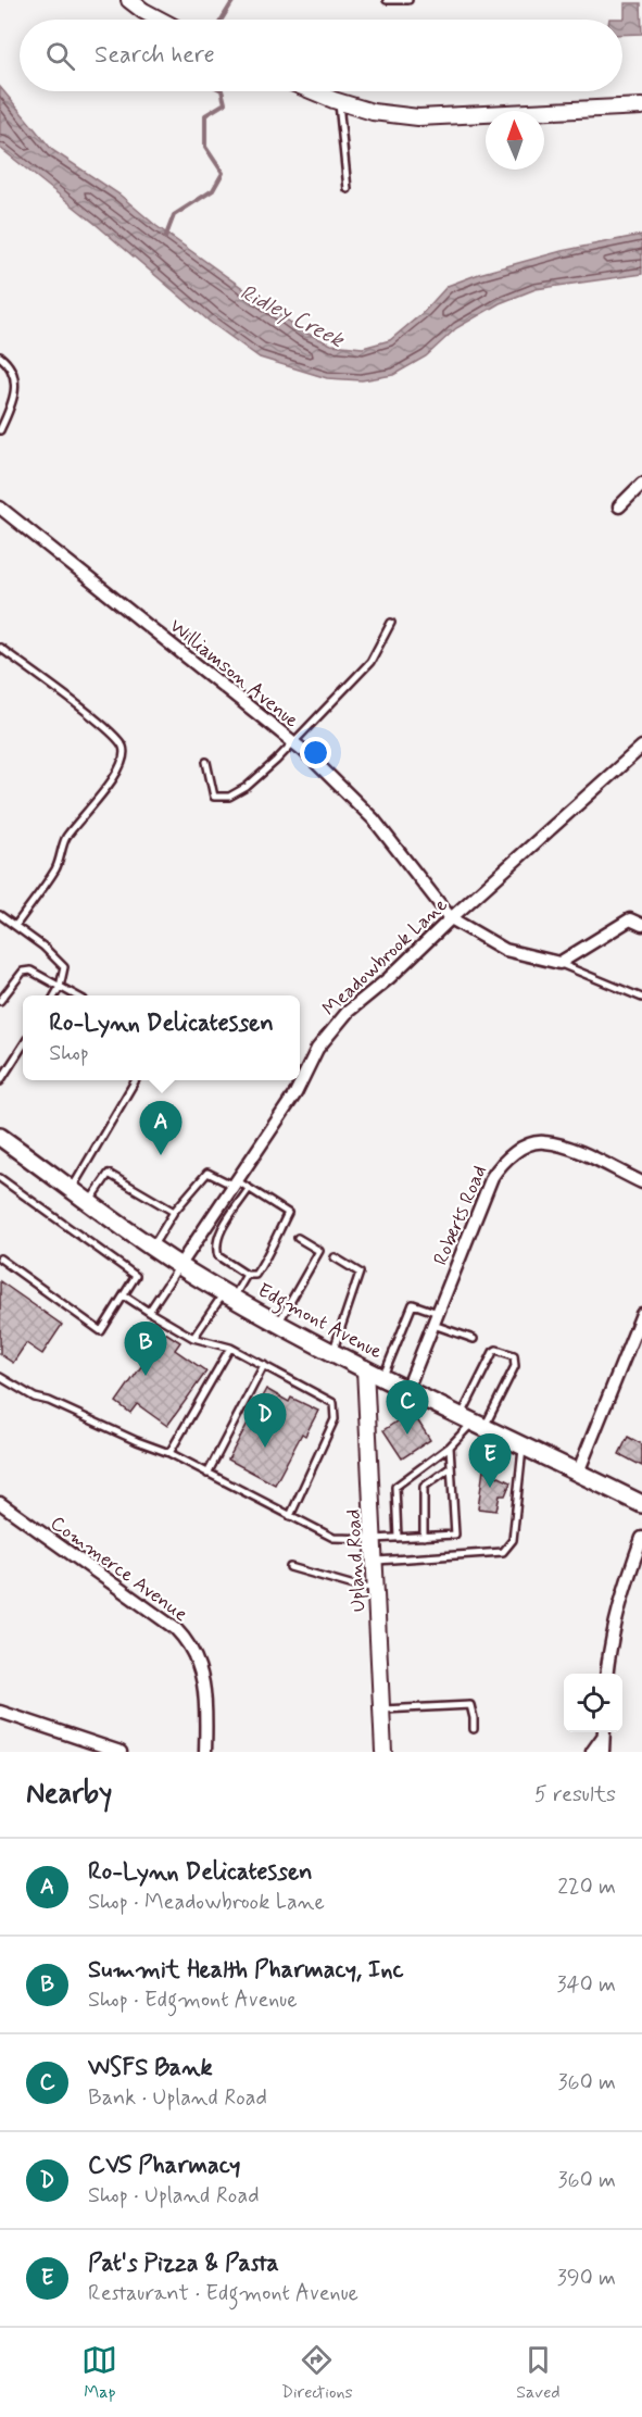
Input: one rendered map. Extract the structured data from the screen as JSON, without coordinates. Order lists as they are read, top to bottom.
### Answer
{
  "streets": {
    "main road": ["Edgmont Avenue"],
    "street": [
      "Williamson Avenue",
      "Meadowbrook Lane",
      "Roberts Road",
      "Upland Road",
      "Commerce Avenue"
    ]
  },
  "crossings": [
    ["Williamson Avenue", "Meadowbrook Lane"],
    ["Meadowbrook Lane", "Edgmont Avenue"],
    ["Roberts Road", "Edgmont Avenue"],
    ["Edgmont Avenue", "Upland Road"]
  ],
  "water": ["Ridley Creek"],
  "north": "top",
  "page": {
    "search": "Search here",
    "popup": ["Ro-Lynn Delicatessen", "Shop"],
    "pins": [
      "A",
      "B",
      "C",
      "D",
      "E"
    ],
    "heading": ["Nearby", "5 results"],
    "list": [
      {
        "mark": "A",
        "name": "Ro-Lynn Delicatessen",
        "note": "Shop · Meadowbrook Lane",
        "value": "220 m"
      },
      {
        "mark": "B",
        "name": "Summit Health Pharmacy, Inc",
        "note": "Shop · Edgmont Avenue",
        "value": "340 m"
      },
      {
        "mark": "C",
        "name": "WSFS Bank",
        "note": "Bank · Upland Road",
        "value": "360 m"
      },
      {
        "mark": "D",
        "name": "CVS Pharmacy",
        "note": "Shop · Upland Road",
        "value": "360 m"
      },
      {
        "mark": "E",
        "name": "Pat's Pizza & Pasta",
        "note": "Restaurant · Edgmont Avenue",
        "value": "390 m"
      }
    ],
    "nav": ["Map", "Directions", "Saved"]
  }
}
